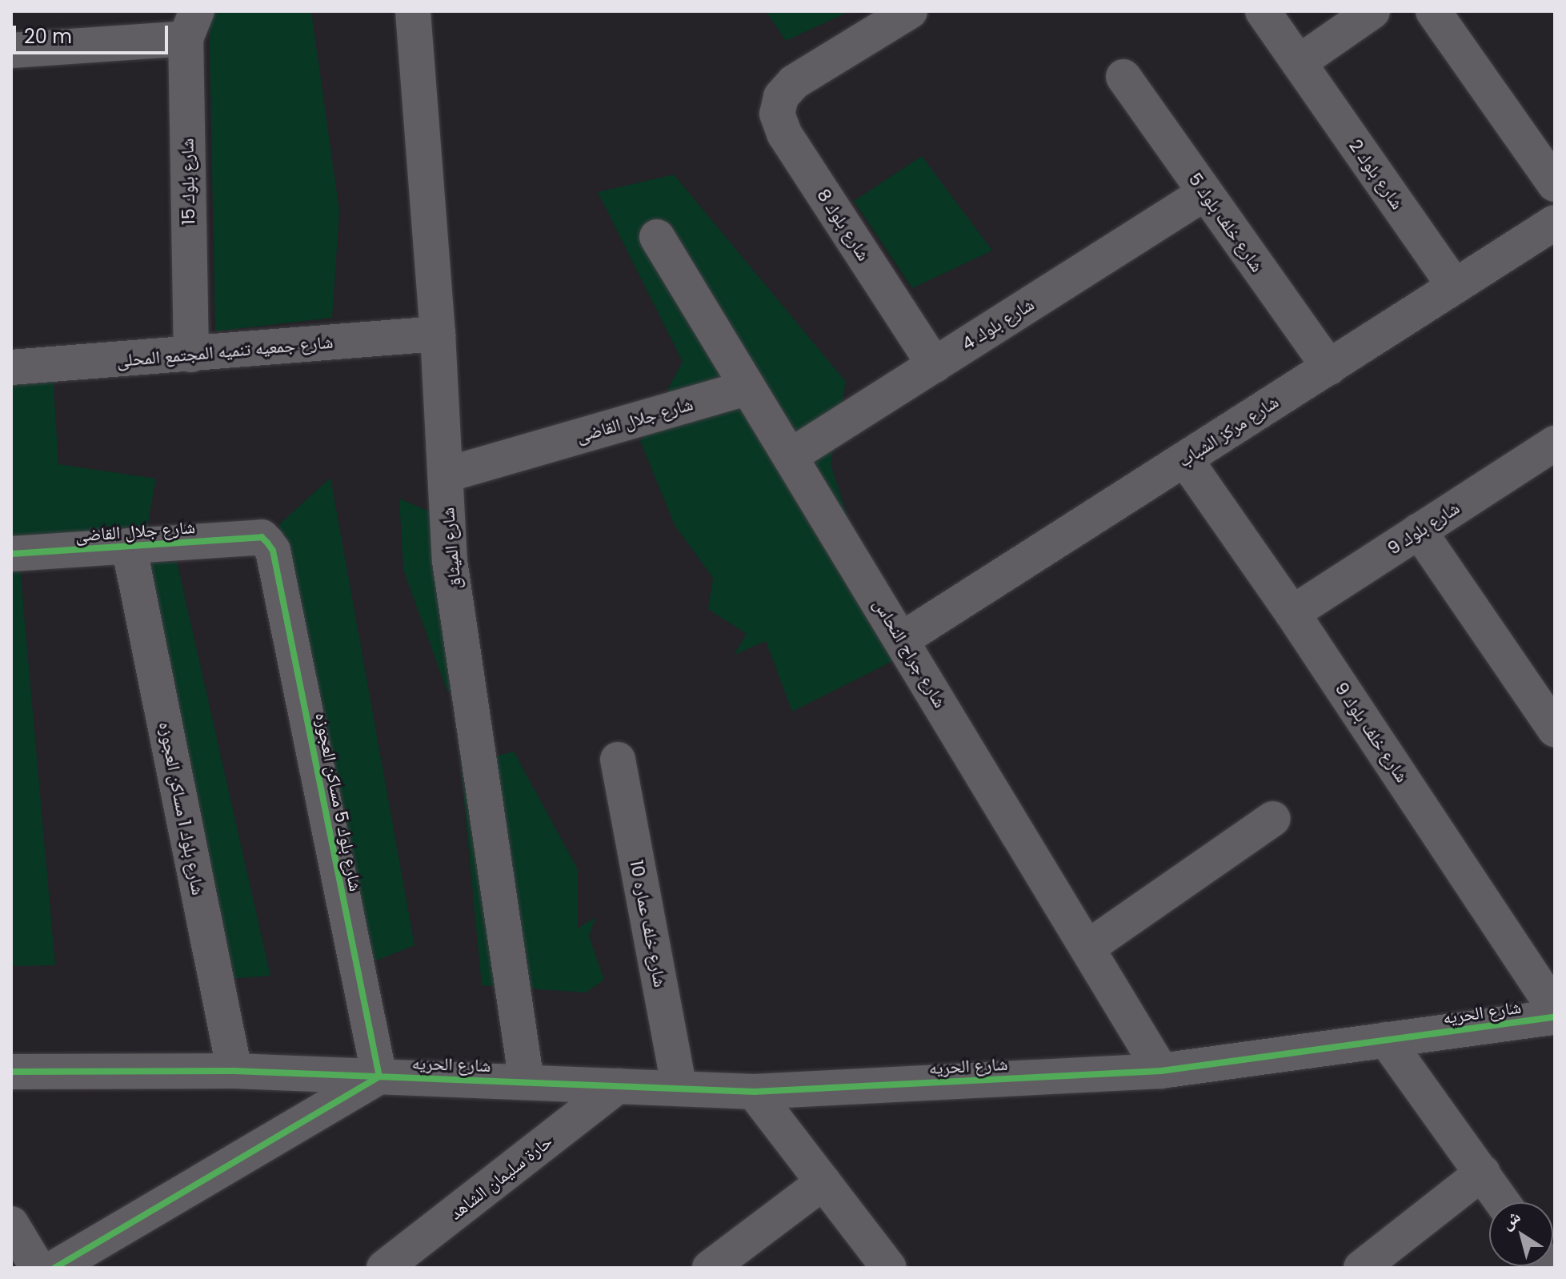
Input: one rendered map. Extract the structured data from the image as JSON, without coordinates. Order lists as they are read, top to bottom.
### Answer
{
  "streets": {
    "street": [
      "شارع بلوك 2",
      "شارع بلوك 15",
      "شارع خلف بلوك 5",
      "شارع بلوك 8",
      "شارع بلوك 4",
      "شارع جمعيه تنميه المجتمع المحلى",
      "شارع جلال القاضى",
      "شارع مركز الشباب",
      "شارع بلوك 9",
      "شارع الميثاق",
      "شارع جراج النحاس",
      "شارع خلف بلوك 9",
      "شارع بلوك 5 مساكن العجوزه",
      "شارع بلوك 1 مساكن العجوزه",
      "شارع خلف عماره 10",
      "شارع الحريه",
      "حارة سليمان الشاهد"
    ]
  },
  "crossings": [
    ["شارع بلوك 2", "شارع مركز الشباب"],
    ["شارع بلوك 15", "شارع جمعيه تنميه المجتمع المحلى"],
    ["شارع خلف بلوك 5", "شارع بلوك 4"],
    ["شارع خلف بلوك 5", "شارع مركز الشباب"],
    ["شارع بلوك 8", "شارع بلوك 4"],
    ["شارع بلوك 4", "شارع جراج النحاس"],
    ["شارع جمعيه تنميه المجتمع المحلى", "شارع الميثاق"],
    ["شارع جلال القاضى", "شارع الميثاق"],
    ["شارع جلال القاضى", "شارع جراج النحاس"],
    ["شارع جلال القاضى", "شارع بلوك 5 مساكن العجوزه"],
    ["شارع جلال القاضى", "شارع بلوك 1 مساكن العجوزه"],
    ["شارع مركز الشباب", "شارع جراج النحاس"],
    ["شارع مركز الشباب", "شارع خلف بلوك 9"],
    ["شارع بلوك 9", "شارع خلف بلوك 9"],
    ["شارع الميثاق", "شارع الحريه"],
    ["شارع جراج النحاس", "شارع الحريه"],
    ["شارع بلوك 5 مساكن العجوزه", "شارع الحريه"],
    ["شارع بلوك 1 مساكن العجوزه", "شارع الحريه"],
    ["شارع خلف عماره 10", "شارع الحريه"],
    ["شارع الحريه", "حارة سليمان الشاهد"]
  ],
  "scale_bar": "20 m",
  "north": "top left"
}
